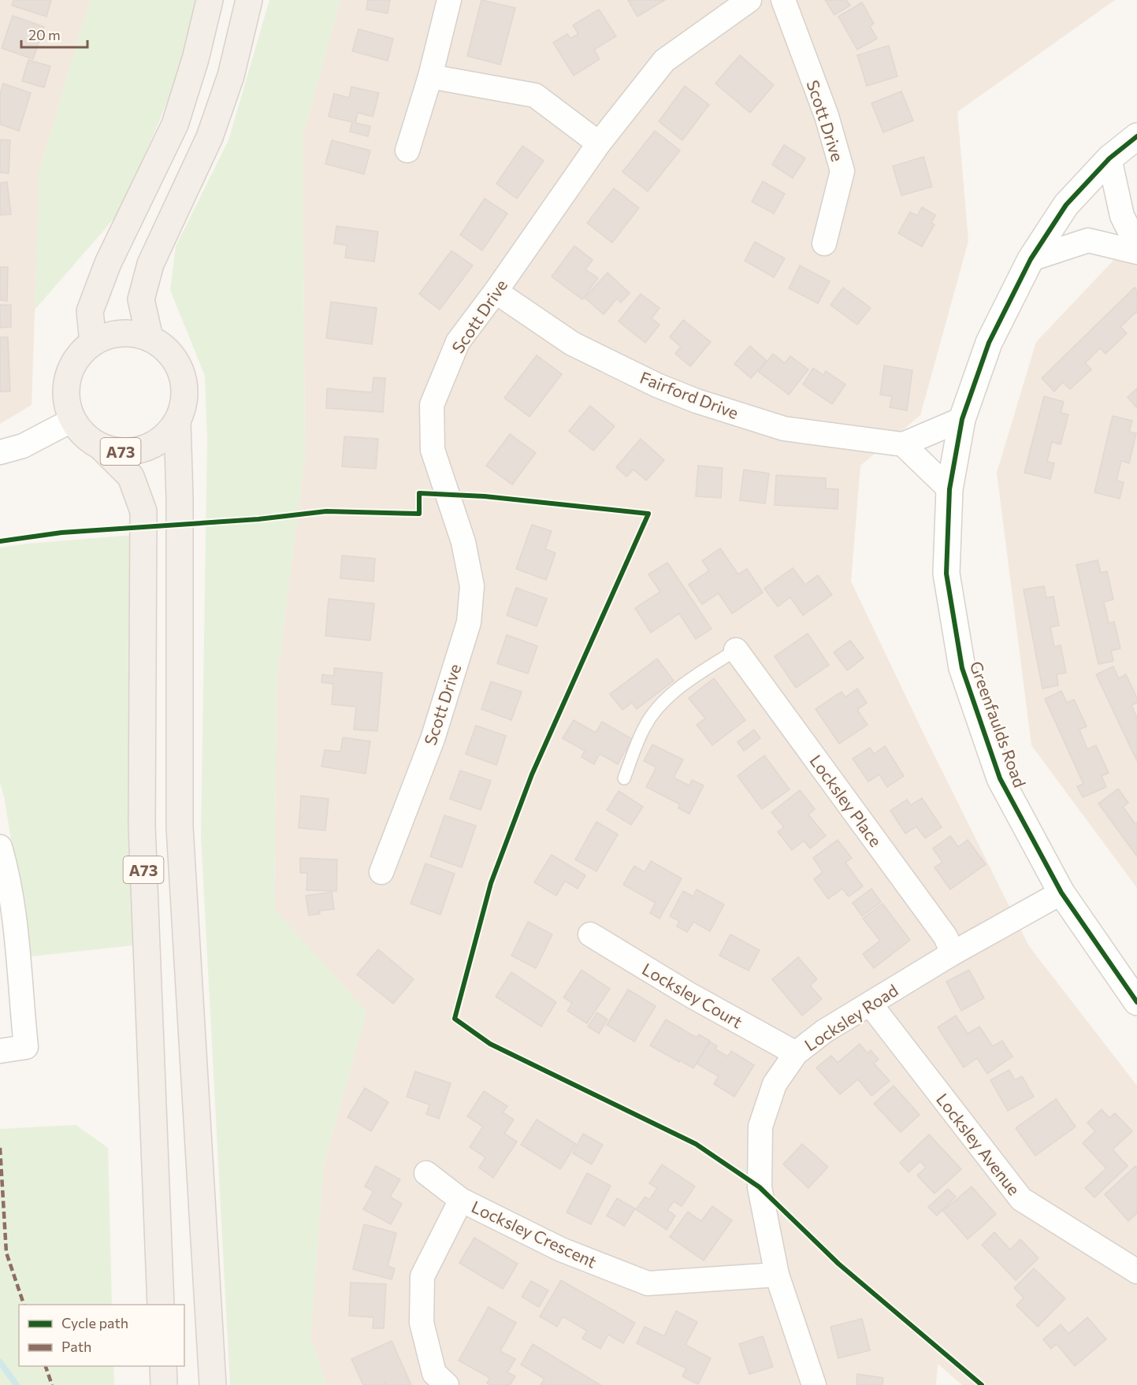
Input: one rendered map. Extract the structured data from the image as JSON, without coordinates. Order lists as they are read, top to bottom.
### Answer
{
  "streets": {
    "main road": ["A73"],
    "street": [
      "Scott Drive",
      "Fairford Drive",
      "Greenfaulds Road",
      "Locksley Place",
      "Locksley Court",
      "Locksley Road",
      "Locksley Avenue",
      "Locksley Crescent"
    ]
  },
  "crossings": [
    ["Scott Drive", "Fairford Drive"],
    ["Greenfaulds Road", "Locksley Road"],
    ["Locksley Place", "Locksley Road"],
    ["Locksley Court", "Locksley Road"],
    ["Locksley Road", "Locksley Avenue"],
    ["Locksley Road", "Locksley Crescent"]
  ],
  "legend": ["Cycle path", "Path"],
  "scale_bar": "20 m"
}
